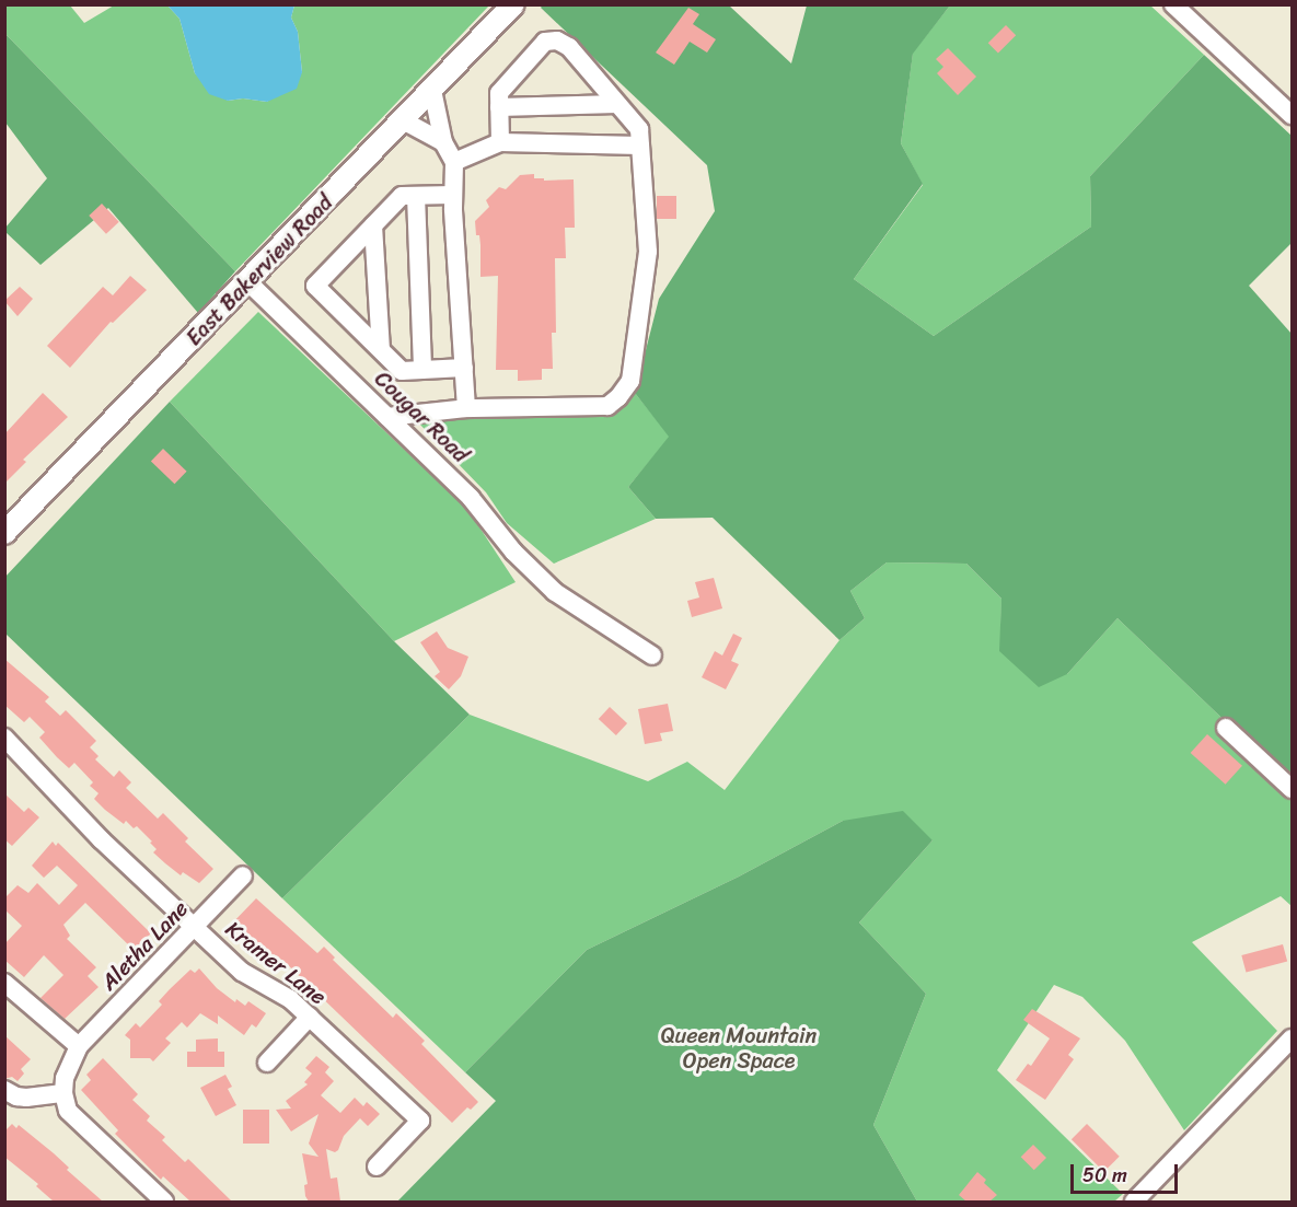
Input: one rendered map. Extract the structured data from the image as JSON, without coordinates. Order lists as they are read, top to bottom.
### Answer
{
  "streets": {
    "main road": ["East Bakerview Road"],
    "street": ["Cougar Road", "Aletha Lane", "Kramer Lane"]
  },
  "crossings": [
    ["East Bakerview Road", "Cougar Road"],
    ["Aletha Lane", "Kramer Lane"]
  ],
  "parks": ["Queen Mountain Open Space"],
  "scale_bar": "50 m"
}
